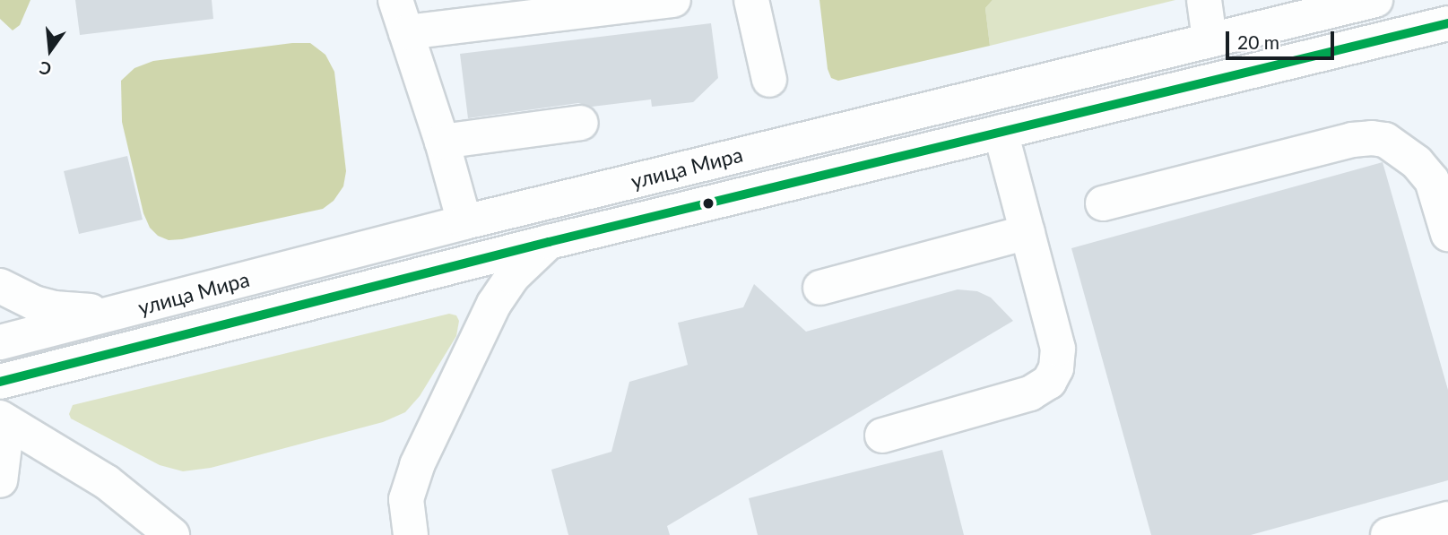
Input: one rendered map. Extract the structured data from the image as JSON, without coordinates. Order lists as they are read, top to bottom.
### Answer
{
  "streets": {
    "main road": ["улица Мира"]
  },
  "scale_bar": "20 m",
  "north": "bottom"
}
